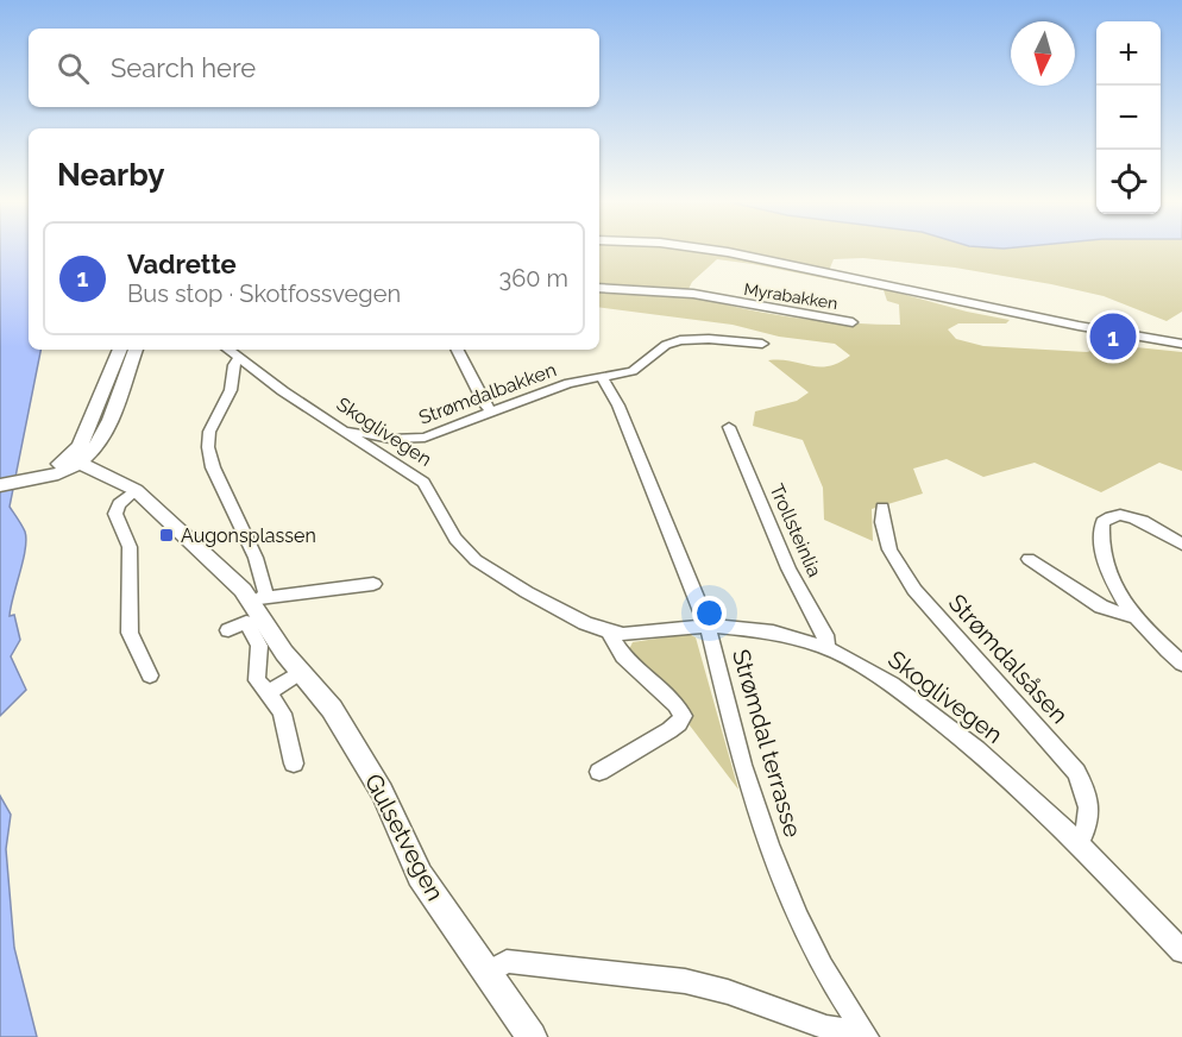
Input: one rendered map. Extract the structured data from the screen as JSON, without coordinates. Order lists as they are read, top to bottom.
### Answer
{
  "streets": {
    "main road": ["Gulsetvegen"],
    "street": [
      "Myrabakken",
      "Strømdalbakken",
      "Skoglivegen",
      "Trollsteinlia",
      "Strømdalsåsen",
      "Strømdal terrasse"
    ]
  },
  "crossings": [
    ["Strømdalbakken", "Skoglivegen"],
    ["Strømdalbakken", "Strømdal terrasse"],
    ["Skoglivegen", "Trollsteinlia"],
    ["Skoglivegen", "Strømdalsåsen"],
    ["Skoglivegen", "Strømdal terrasse"]
  ],
  "places": {
    "transit": ["Augonsplassen"]
  },
  "north": "bottom",
  "page": {
    "map_buttons": ["+", "−"],
    "search": "Search here",
    "heading": "Nearby",
    "list": [
      {
        "mark": "1",
        "name": "Vadrette",
        "note": "Bus stop · Skotfossvegen",
        "value": "360 m"
      }
    ],
    "pins": "1"
  }
}
